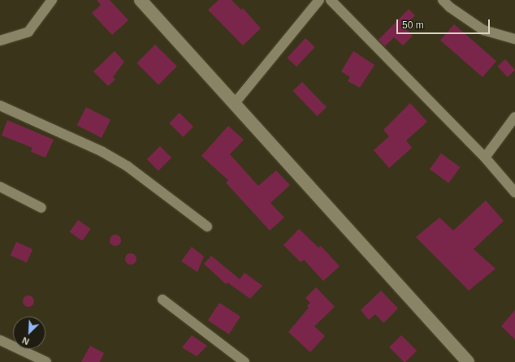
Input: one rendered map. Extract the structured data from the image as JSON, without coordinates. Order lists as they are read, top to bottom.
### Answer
{
  "scale_bar": "50 m",
  "north": "bottom left"
}
